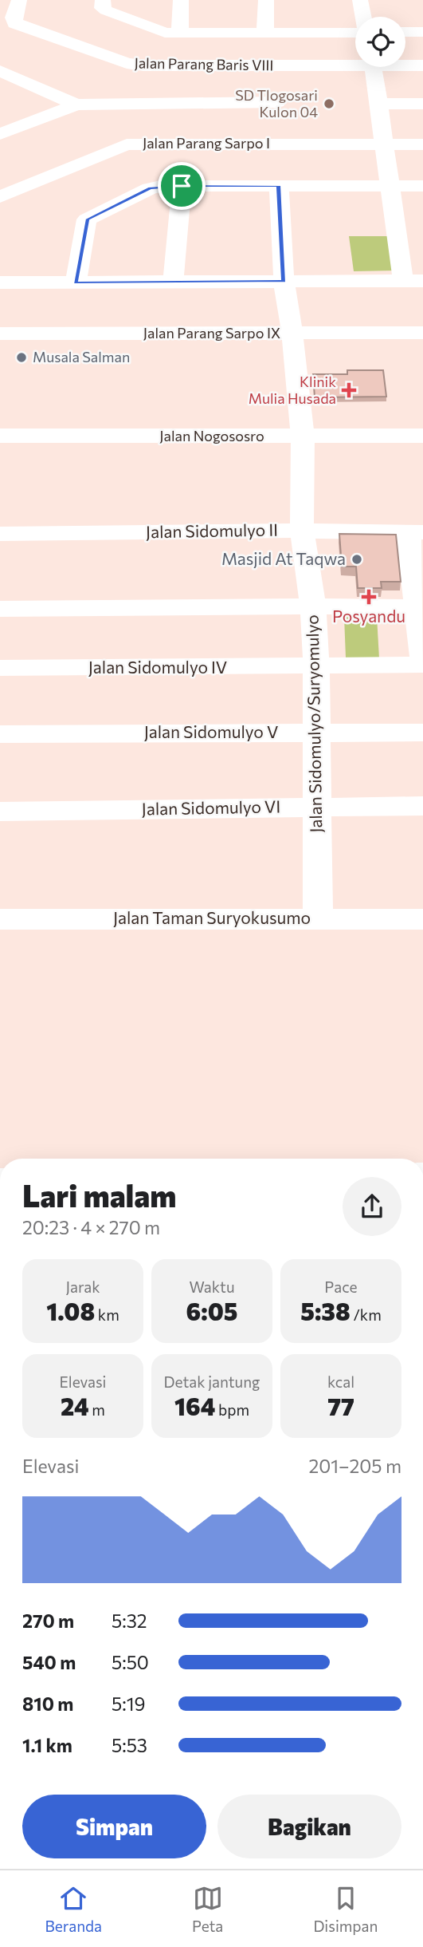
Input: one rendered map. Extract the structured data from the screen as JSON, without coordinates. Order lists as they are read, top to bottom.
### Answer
{
  "streets": {
    "street": [
      "Jalan Parang Baris VIII",
      "Jalan Parang Sarpo I",
      "Jalan Parang Sarpo IX",
      "Jalan Nogososro",
      "Jalan Sidomulyo II",
      "Jalan Sidomulyo IV",
      "Jalan Sidomulyo/Suryomulyo",
      "Jalan Sidomulyo V",
      "Jalan Sidomulyo VI",
      "Jalan Taman Suryokusumo"
    ]
  },
  "crossings": [
    ["Jalan Parang Sarpo IX", "Jalan Sidomulyo/Suryomulyo"],
    ["Jalan Nogososro", "Jalan Sidomulyo/Suryomulyo"],
    ["Jalan Sidomulyo II", "Jalan Sidomulyo/Suryomulyo"],
    ["Jalan Sidomulyo IV", "Jalan Sidomulyo/Suryomulyo"],
    ["Jalan Sidomulyo/Suryomulyo", "Jalan Sidomulyo V"],
    ["Jalan Sidomulyo/Suryomulyo", "Jalan Sidomulyo VI"],
    ["Jalan Sidomulyo/Suryomulyo", "Jalan Taman Suryokusumo"]
  ],
  "places": {
    "other": ["SD Tlogosari Kulon 04", "Musala Salman", "Masjid At Taqwa"],
    "health": ["Klinik Mulia Husada", "Posyandu"]
  },
  "page": {
    "heading": ["Lari malam", "20:23 · 4 × 270 m"],
    "stats": [
      ["Jarak", "1.08 km"],
      ["Waktu", "6:05"],
      ["Pace", "5:38 /km"],
      ["Elevasi", "24 m"],
      ["Detak jantung", "164 bpm"],
      ["kcal", "77"]
    ],
    "chart": ["Elevasi", "201–205 m"],
    "list": [
      {
        "name": "270 m",
        "note": "5:32"
      },
      {
        "name": "540 m",
        "note": "5:50"
      },
      {
        "name": "810 m",
        "note": "5:19"
      },
      {
        "name": "1.1 km",
        "note": "5:53"
      }
    ],
    "buttons": ["Simpan", "Bagikan"],
    "tabs": ["Beranda", "Peta", "Disimpan"]
  }
}
